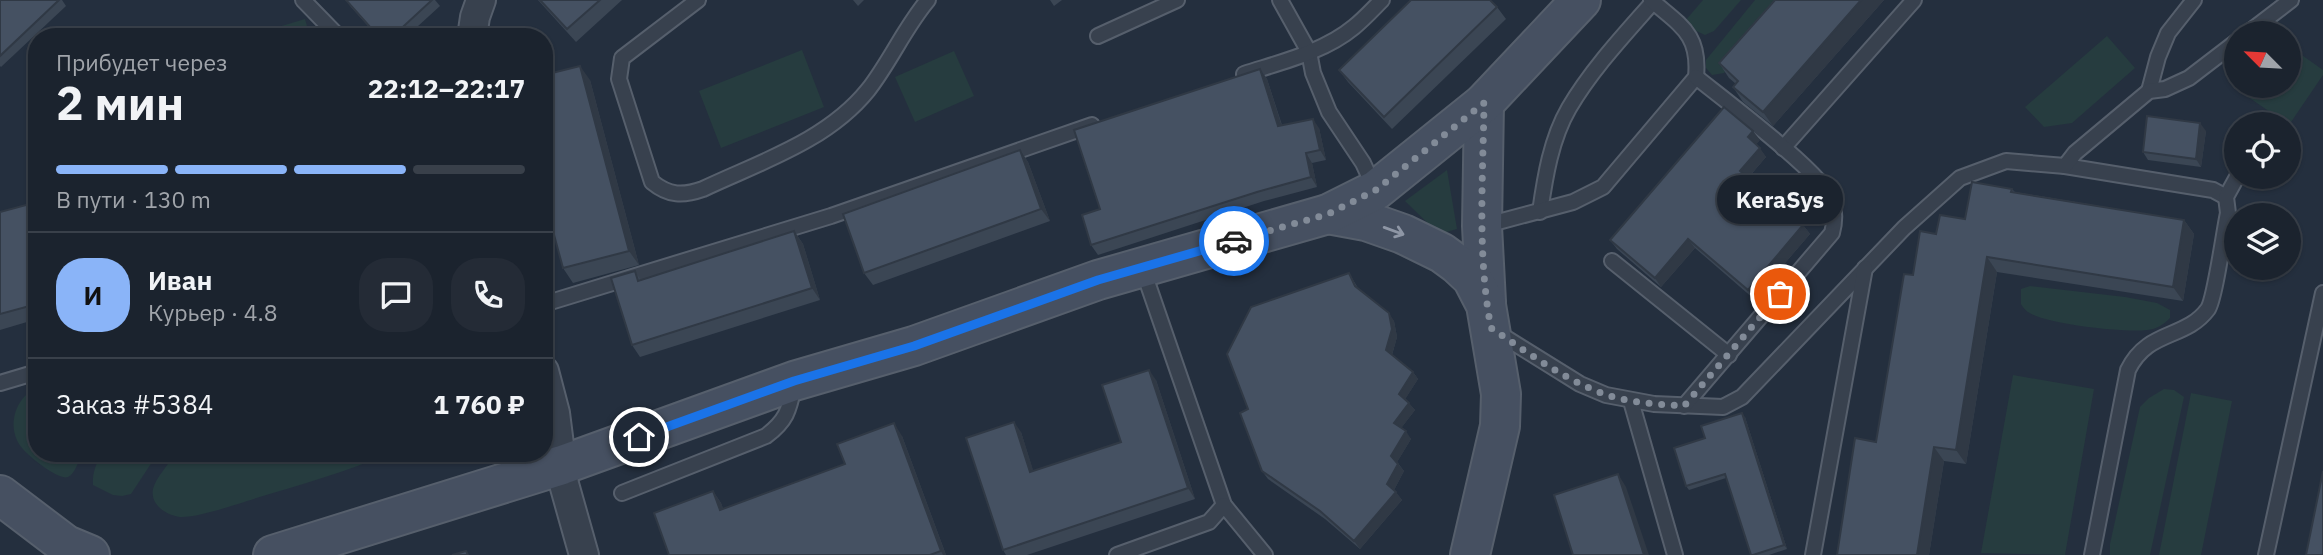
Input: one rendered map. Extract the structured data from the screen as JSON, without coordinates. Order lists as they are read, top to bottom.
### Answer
{
  "places": ["KeraSys"],
  "north": "top left",
  "page": {
    "heading": ["2 мин", "Прибудет через", "22:12–22:17"],
    "panel": [
      "Иван",
      "Курьер · 4.8",
      "Заказ #5384",
      "1 760 ₽"
    ],
    "bar": "В пути · 130 m",
    "bubble": "KeraSys",
    "round": "И"
  }
}
